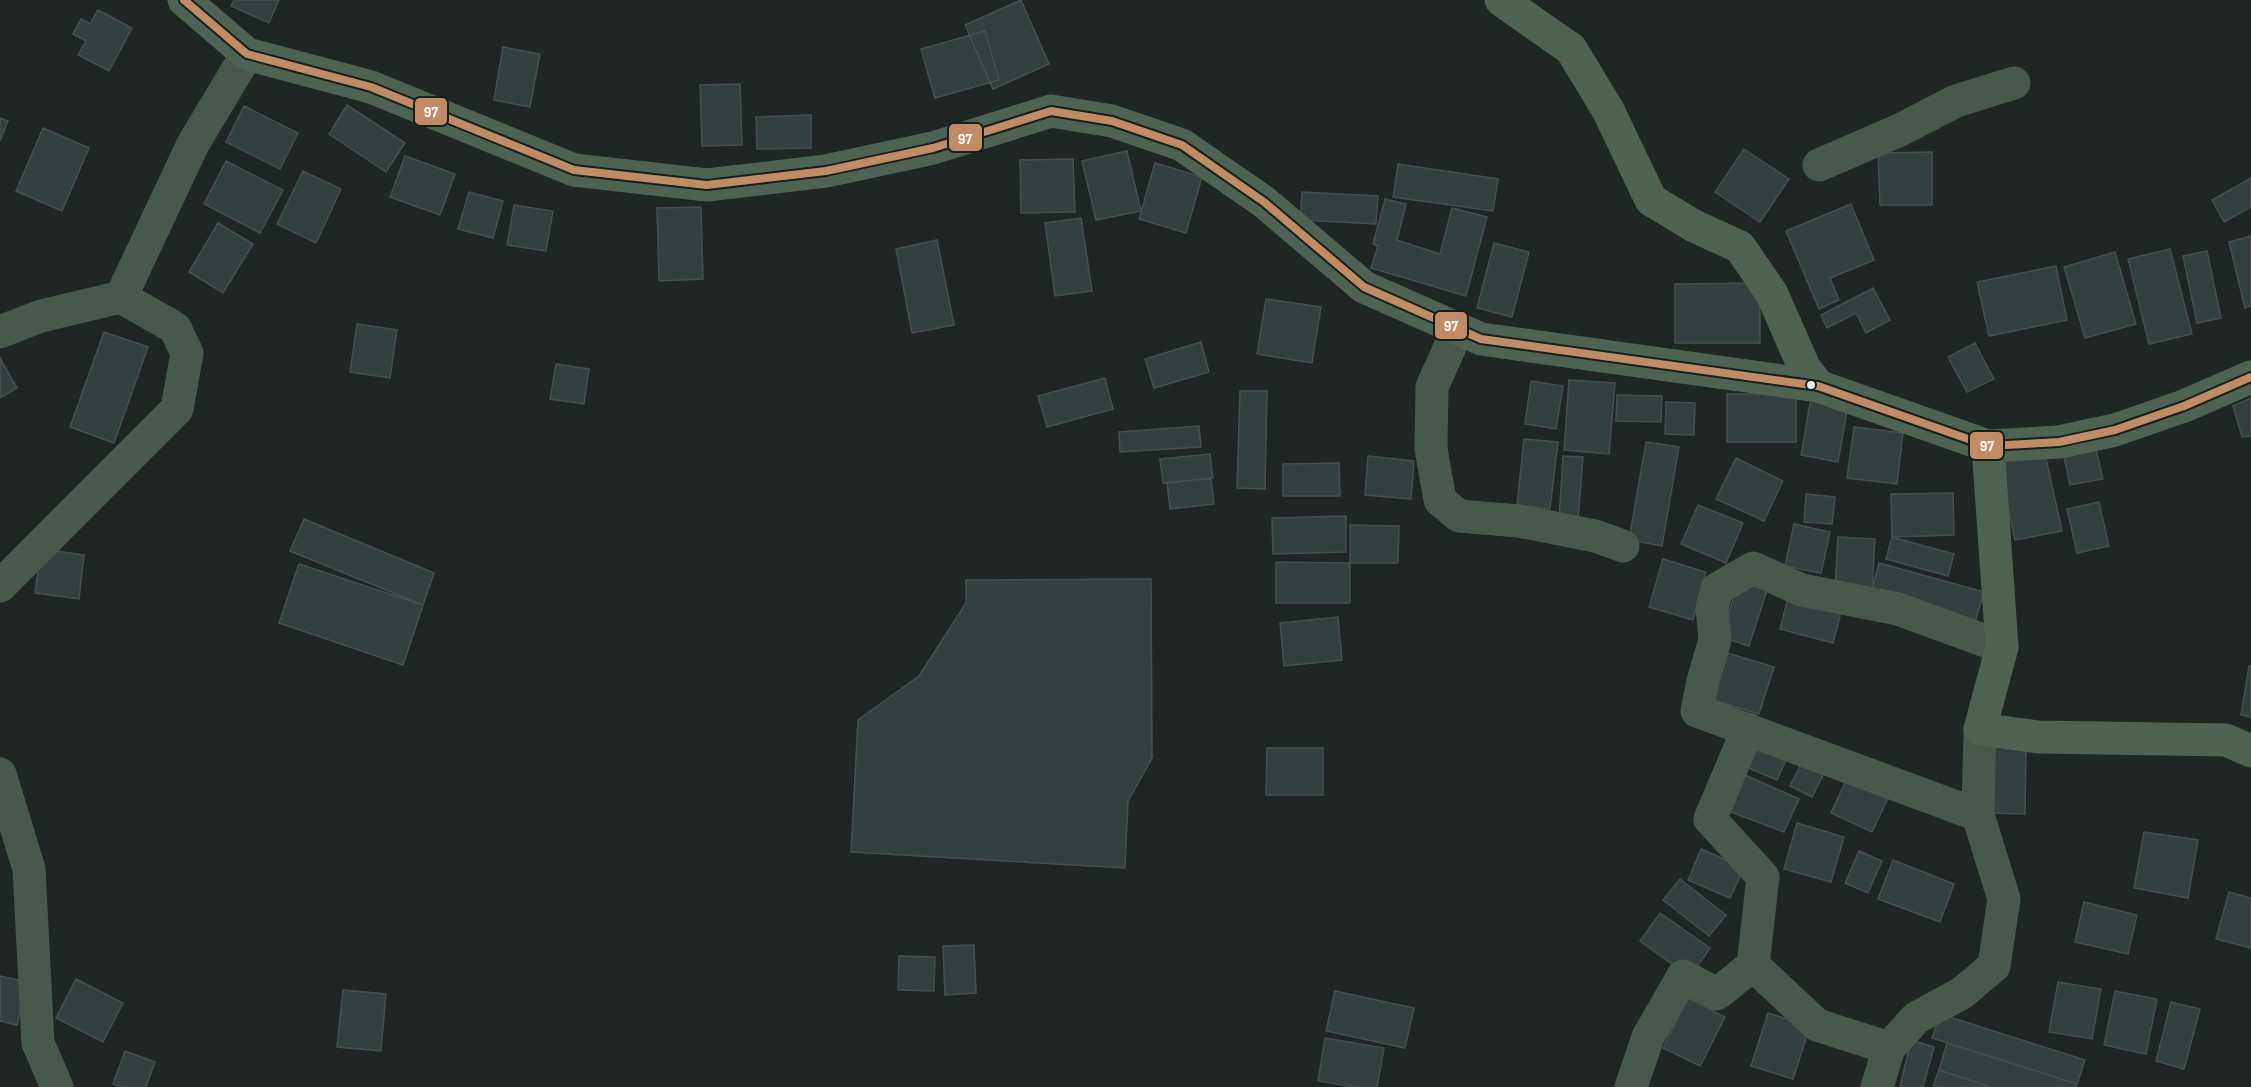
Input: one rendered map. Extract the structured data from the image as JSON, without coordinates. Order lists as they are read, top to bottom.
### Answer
{
  "lines": ["transit line 97"]
}
